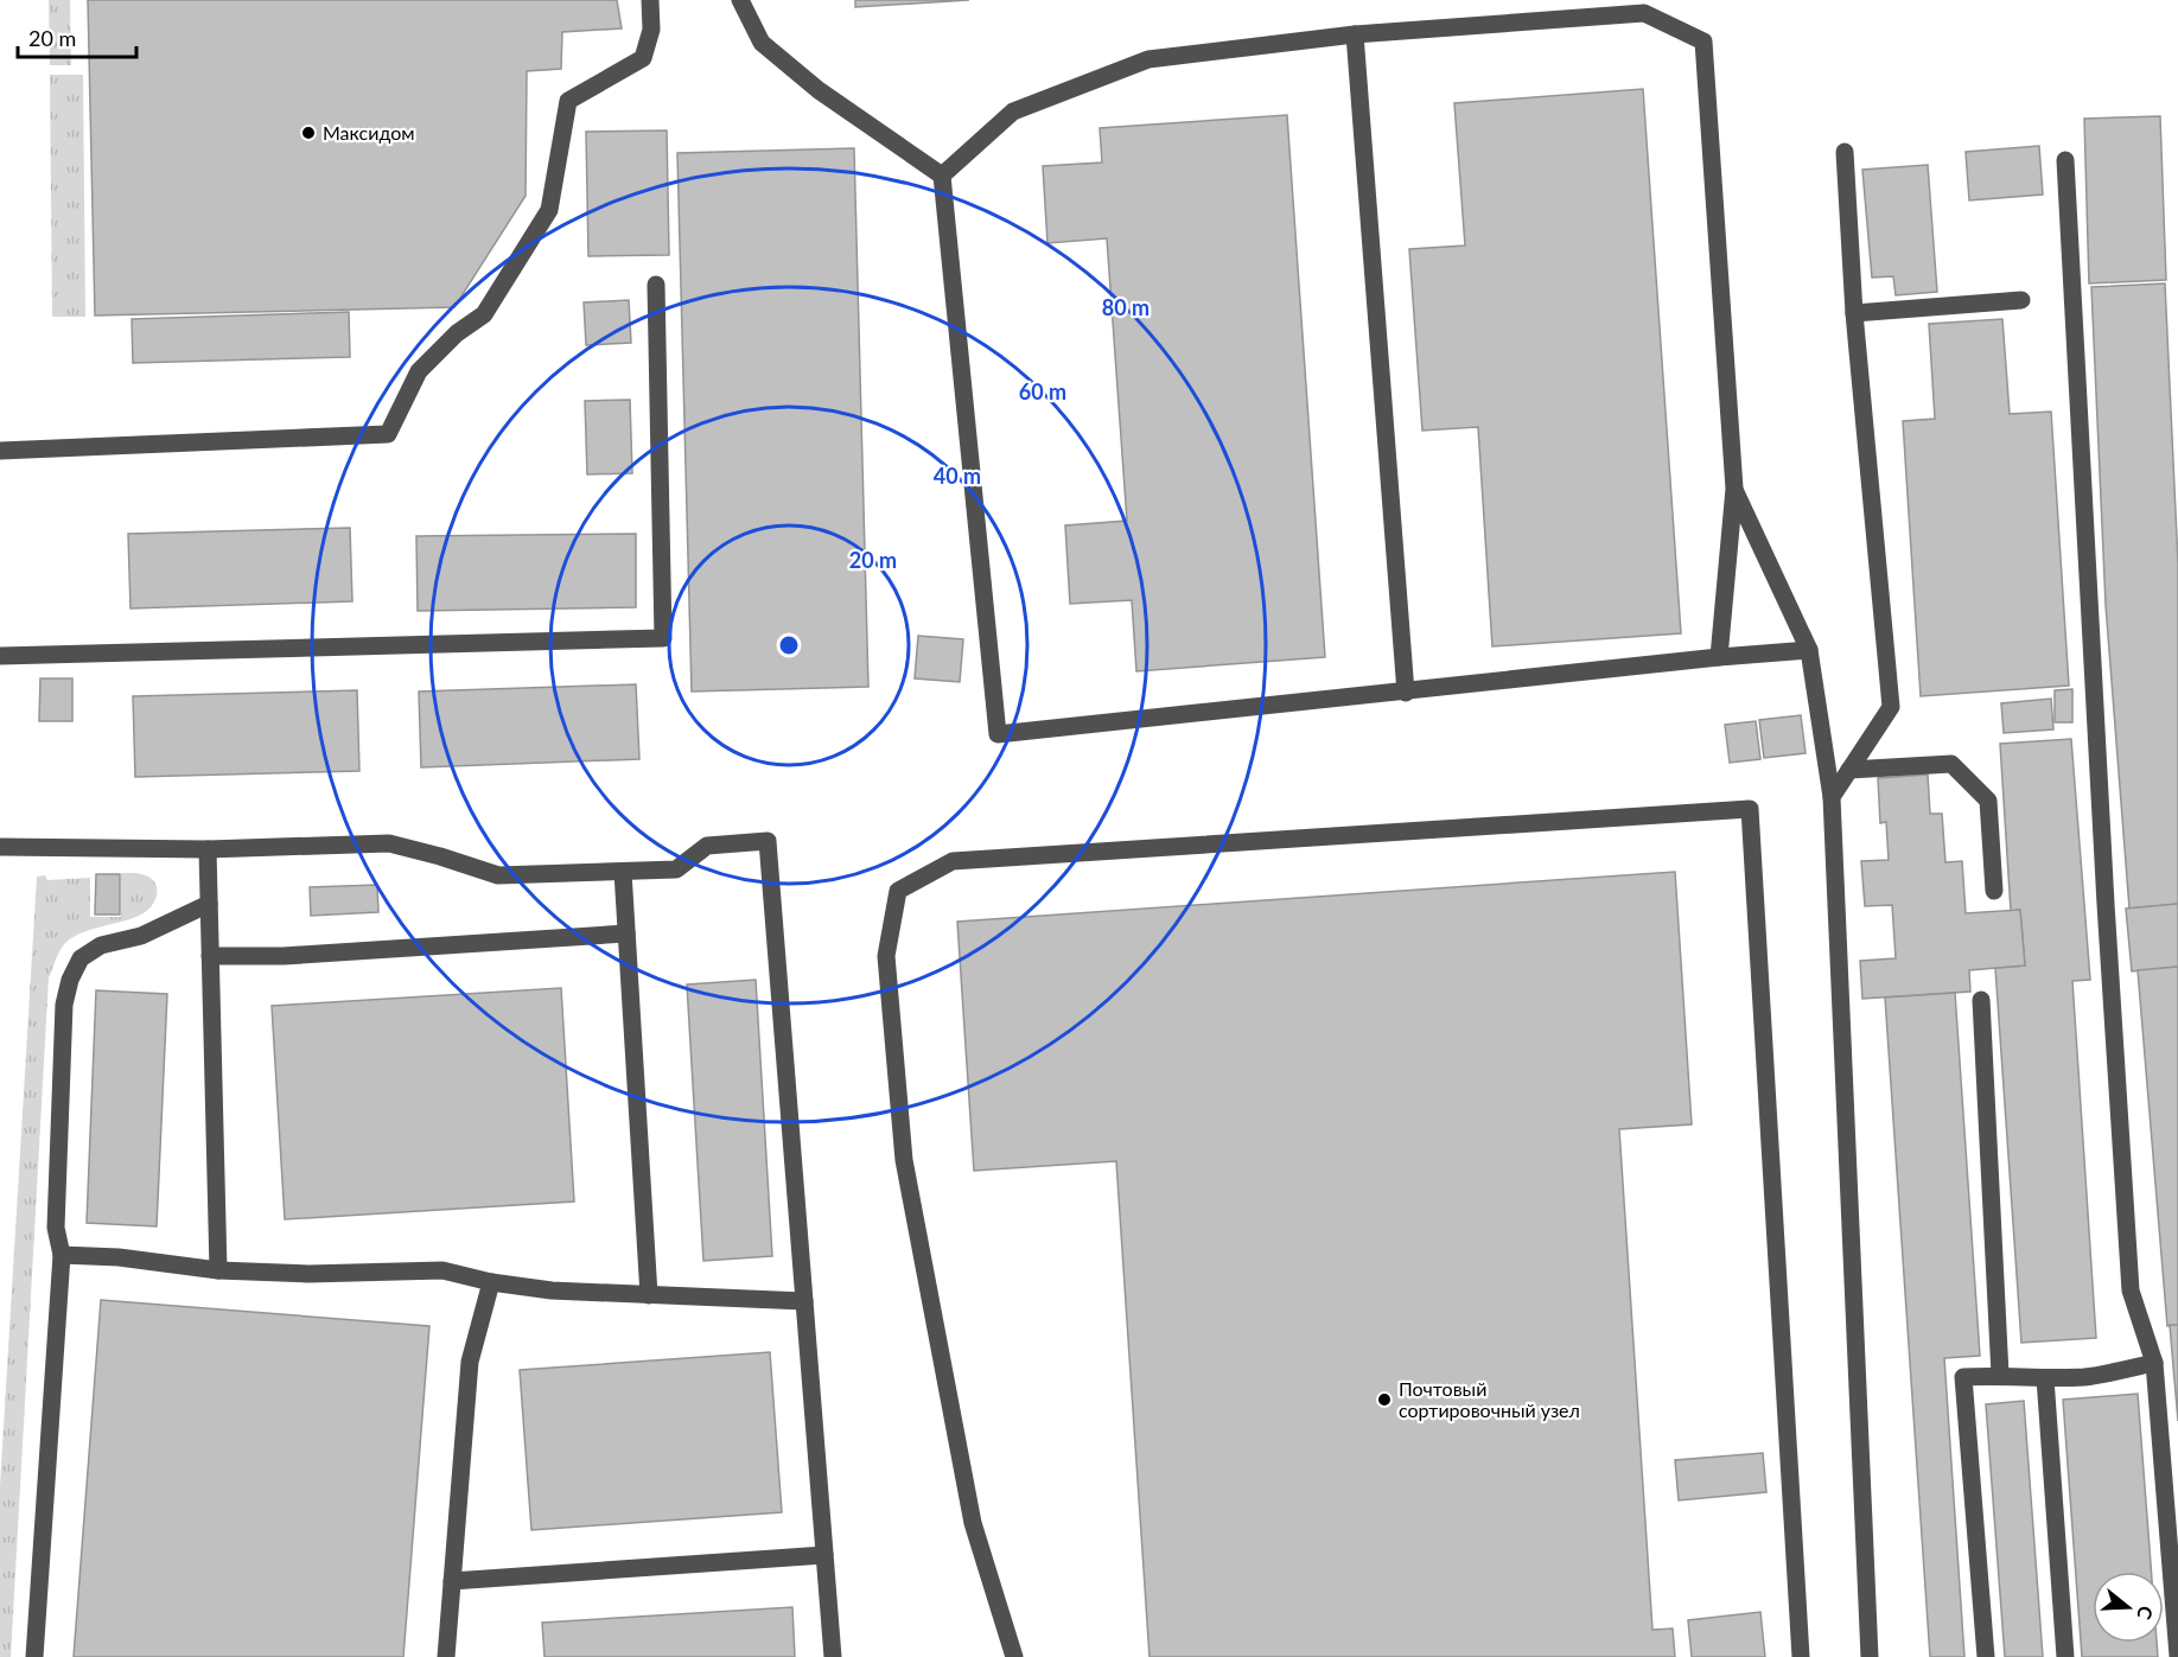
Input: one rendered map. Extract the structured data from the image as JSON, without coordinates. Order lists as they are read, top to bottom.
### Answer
{
  "places": ["Максидом", "Почтовый сортировочный узел"],
  "scale_bar": "20 m",
  "north": "right",
  "rings": [
    "80 m",
    "60 m",
    "40 m",
    "20 m"
  ]
}
